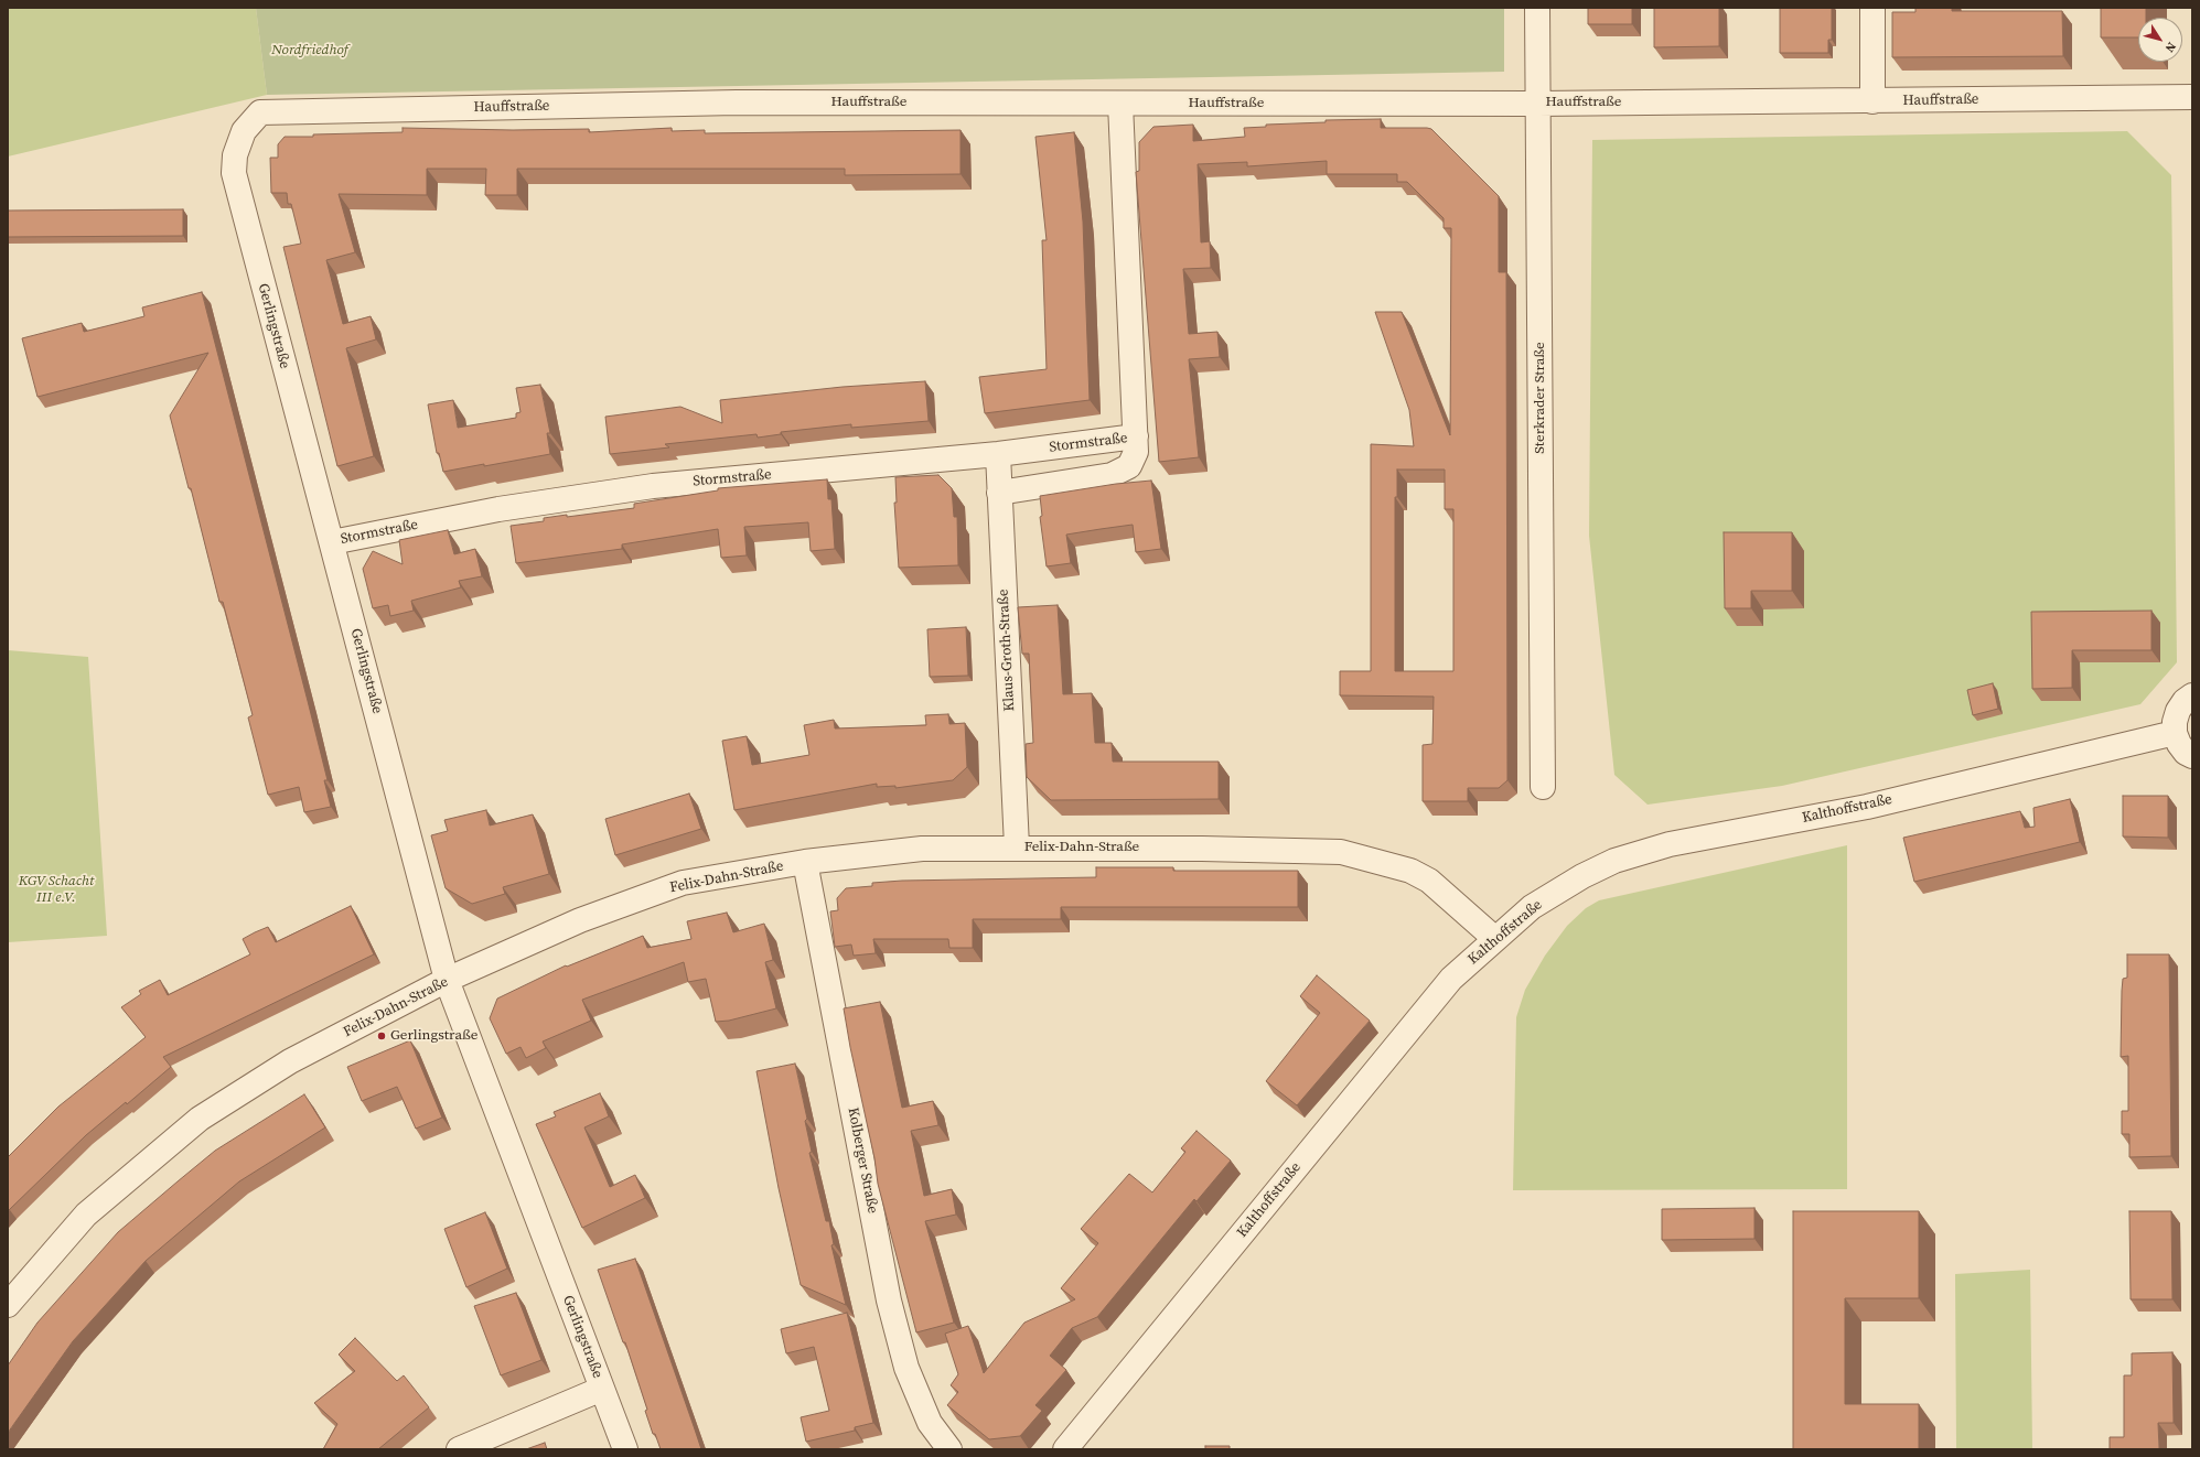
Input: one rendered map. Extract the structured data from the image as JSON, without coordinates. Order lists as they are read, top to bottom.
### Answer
{
  "streets": {
    "street": [
      "Hauffstraße",
      "Gerlingstraße",
      "Sterkrader Straße",
      "Stormstraße",
      "Klaus-Groth-Straße",
      "Kalthoffstraße",
      "Felix-Dahn-Straße",
      "Kolberger Straße"
    ]
  },
  "crossings": [
    ["Hauffstraße", "Gerlingstraße"],
    ["Hauffstraße", "Sterkrader Straße"],
    ["Hauffstraße", "Stormstraße"],
    ["Gerlingstraße", "Stormstraße"],
    ["Gerlingstraße", "Felix-Dahn-Straße"],
    ["Stormstraße", "Klaus-Groth-Straße"],
    ["Klaus-Groth-Straße", "Felix-Dahn-Straße"],
    ["Kalthoffstraße", "Felix-Dahn-Straße"],
    ["Felix-Dahn-Straße", "Kolberger Straße"]
  ],
  "parks": ["Nordfriedhof", "KGV Schacht III e.V."],
  "places": ["Gerlingstraße"],
  "north": "bottom right"
}
